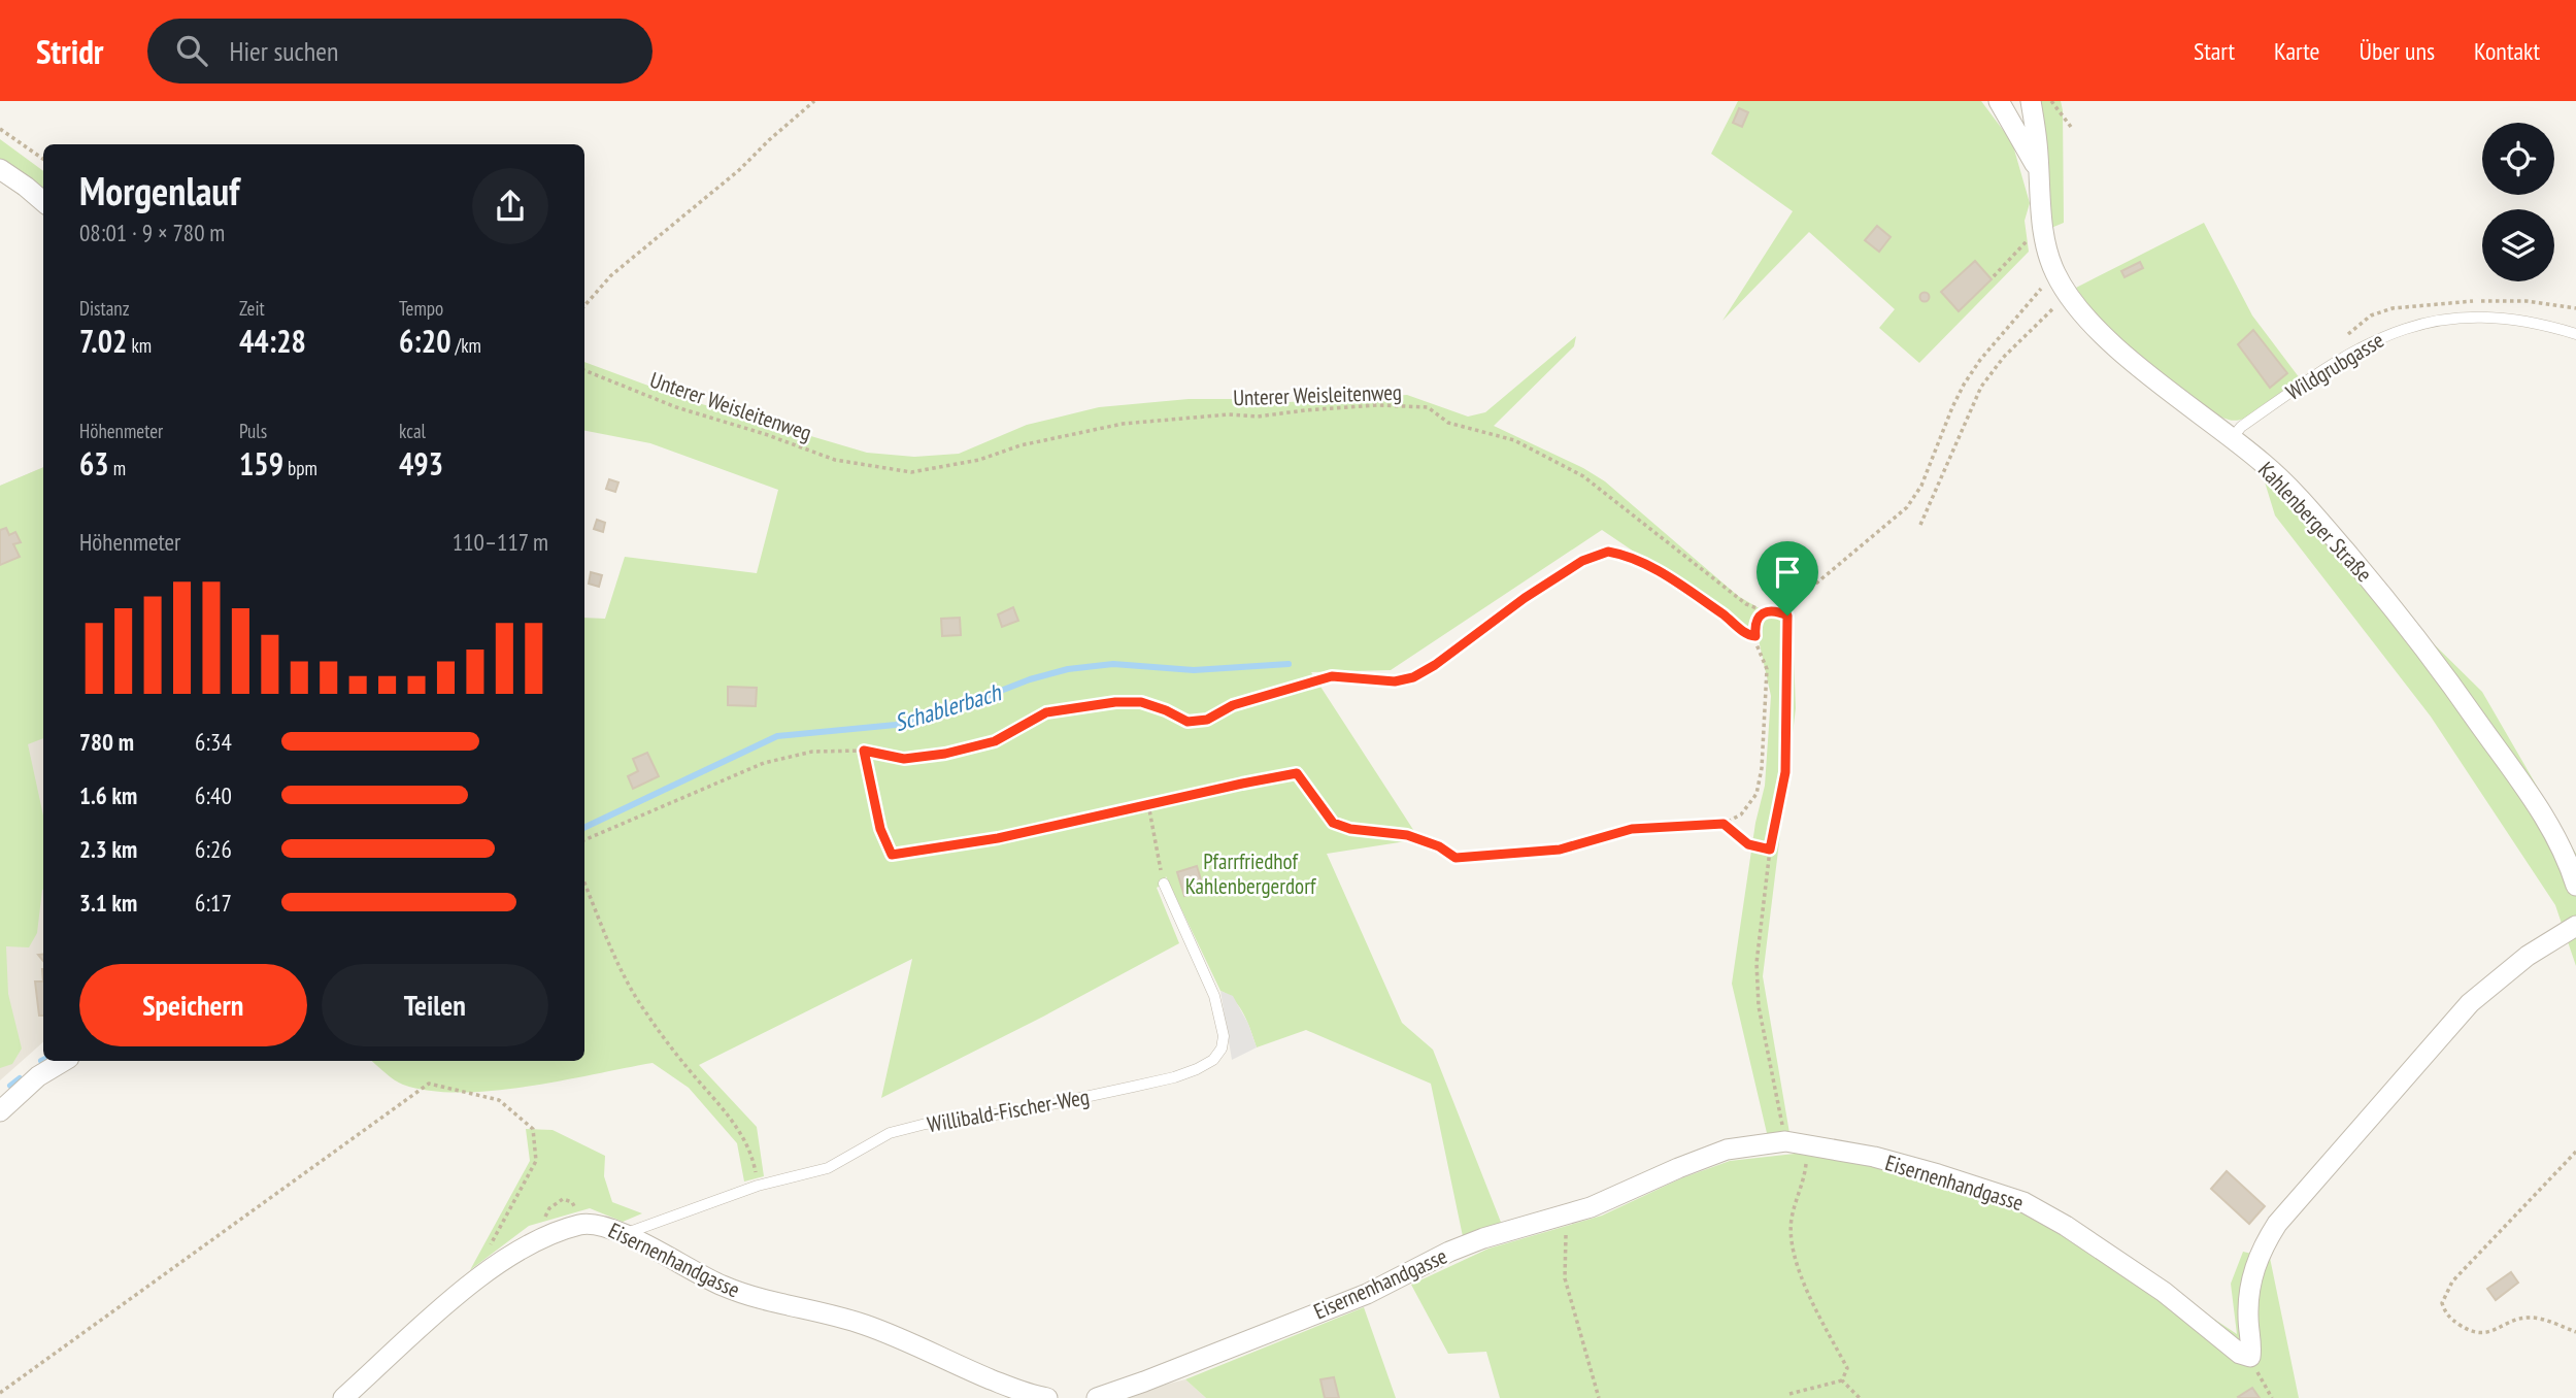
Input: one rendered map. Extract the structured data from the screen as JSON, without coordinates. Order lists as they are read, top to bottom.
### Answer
{
  "streets": {
    "street": ["Kahlenberger Straße", "Eisernenhandgasse"],
    "lane": ["Wildgrubgasse", "Willibald-Fischer-Weg"],
    "path": ["Unterer Weisleitenweg"]
  },
  "crossings": [
    ["Wildgrubgasse", "Kahlenberger Straße"],
    ["Willibald-Fischer-Weg", "Eisernenhandgasse"]
  ],
  "water": ["Schablerbach"],
  "parks": ["Pfarrfriedhof Kahlenbergerdorf"],
  "page": {
    "header": "Stridr",
    "search": "Hier suchen",
    "nav": [
      "Start",
      "Karte",
      "Über uns",
      "Kontakt"
    ],
    "heading": ["Morgenlauf", "08:01 · 9 × 780 m"],
    "stats": [
      ["Distanz", "7.02 km"],
      ["Zeit", "44:28"],
      ["Tempo", "6:20 /km"],
      ["Höhenmeter", "63 m"],
      ["Puls", "159 bpm"],
      ["kcal", "493"]
    ],
    "chart": ["Höhenmeter", "110–117 m"],
    "list": [
      {
        "name": "780 m",
        "note": "6:34"
      },
      {
        "name": "1.6 km",
        "note": "6:40"
      },
      {
        "name": "2.3 km",
        "note": "6:26"
      },
      {
        "name": "3.1 km",
        "note": "6:17"
      }
    ],
    "buttons": ["Speichern", "Teilen"]
  }
}
